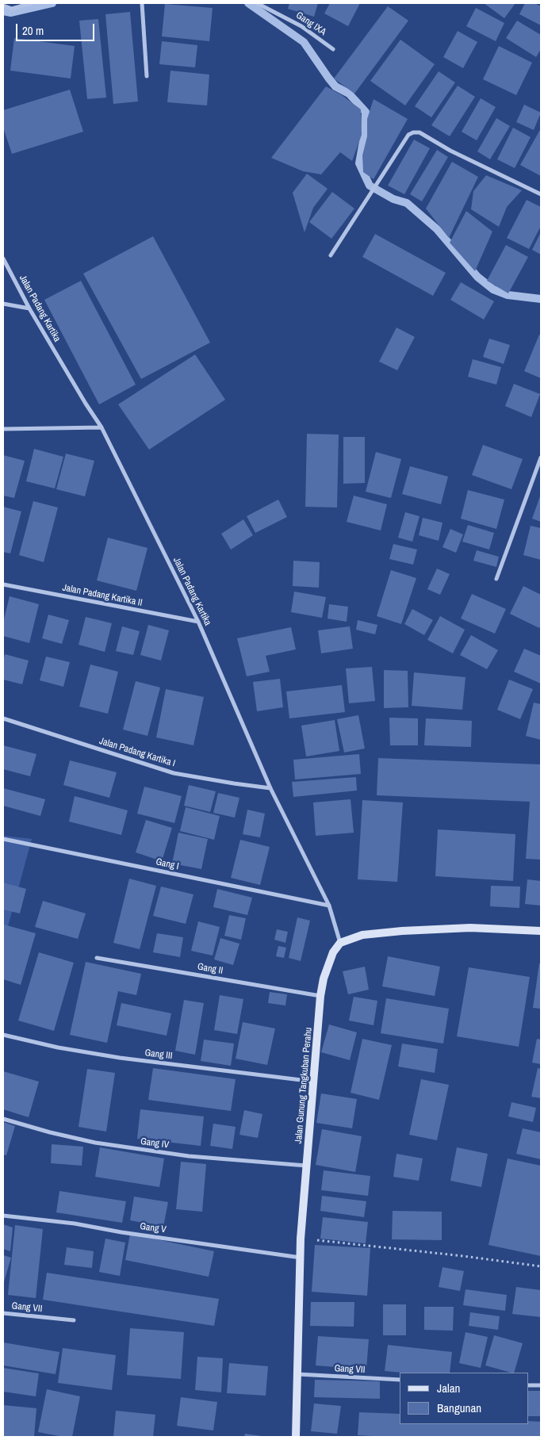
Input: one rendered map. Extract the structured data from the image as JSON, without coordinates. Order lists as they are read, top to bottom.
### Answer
{
  "streets": {
    "street": [
      "Gang IXA",
      "Jalan Padang Kartika",
      "Jalan Padang Kartika II",
      "Jalan Padang Kartika I",
      "Gang I",
      "Gang II",
      "Gang III",
      "Jalan Gunung Tangkuban Perahu",
      "Gang IV",
      "Gang V",
      "Gang VII"
    ]
  },
  "crossings": [
    ["Jalan Padang Kartika", "Jalan Padang Kartika II"],
    ["Jalan Padang Kartika", "Jalan Padang Kartika I"],
    ["Jalan Padang Kartika", "Gang I"],
    ["Jalan Padang Kartika", "Jalan Gunung Tangkuban Perahu"],
    ["Gang II", "Jalan Gunung Tangkuban Perahu"],
    ["Gang III", "Jalan Gunung Tangkuban Perahu"],
    ["Jalan Gunung Tangkuban Perahu", "Gang IV"],
    ["Jalan Gunung Tangkuban Perahu", "Gang V"],
    ["Jalan Gunung Tangkuban Perahu", "Gang VII"]
  ],
  "legend": ["Jalan", "Bangunan"],
  "scale_bar": "20 m"
}
